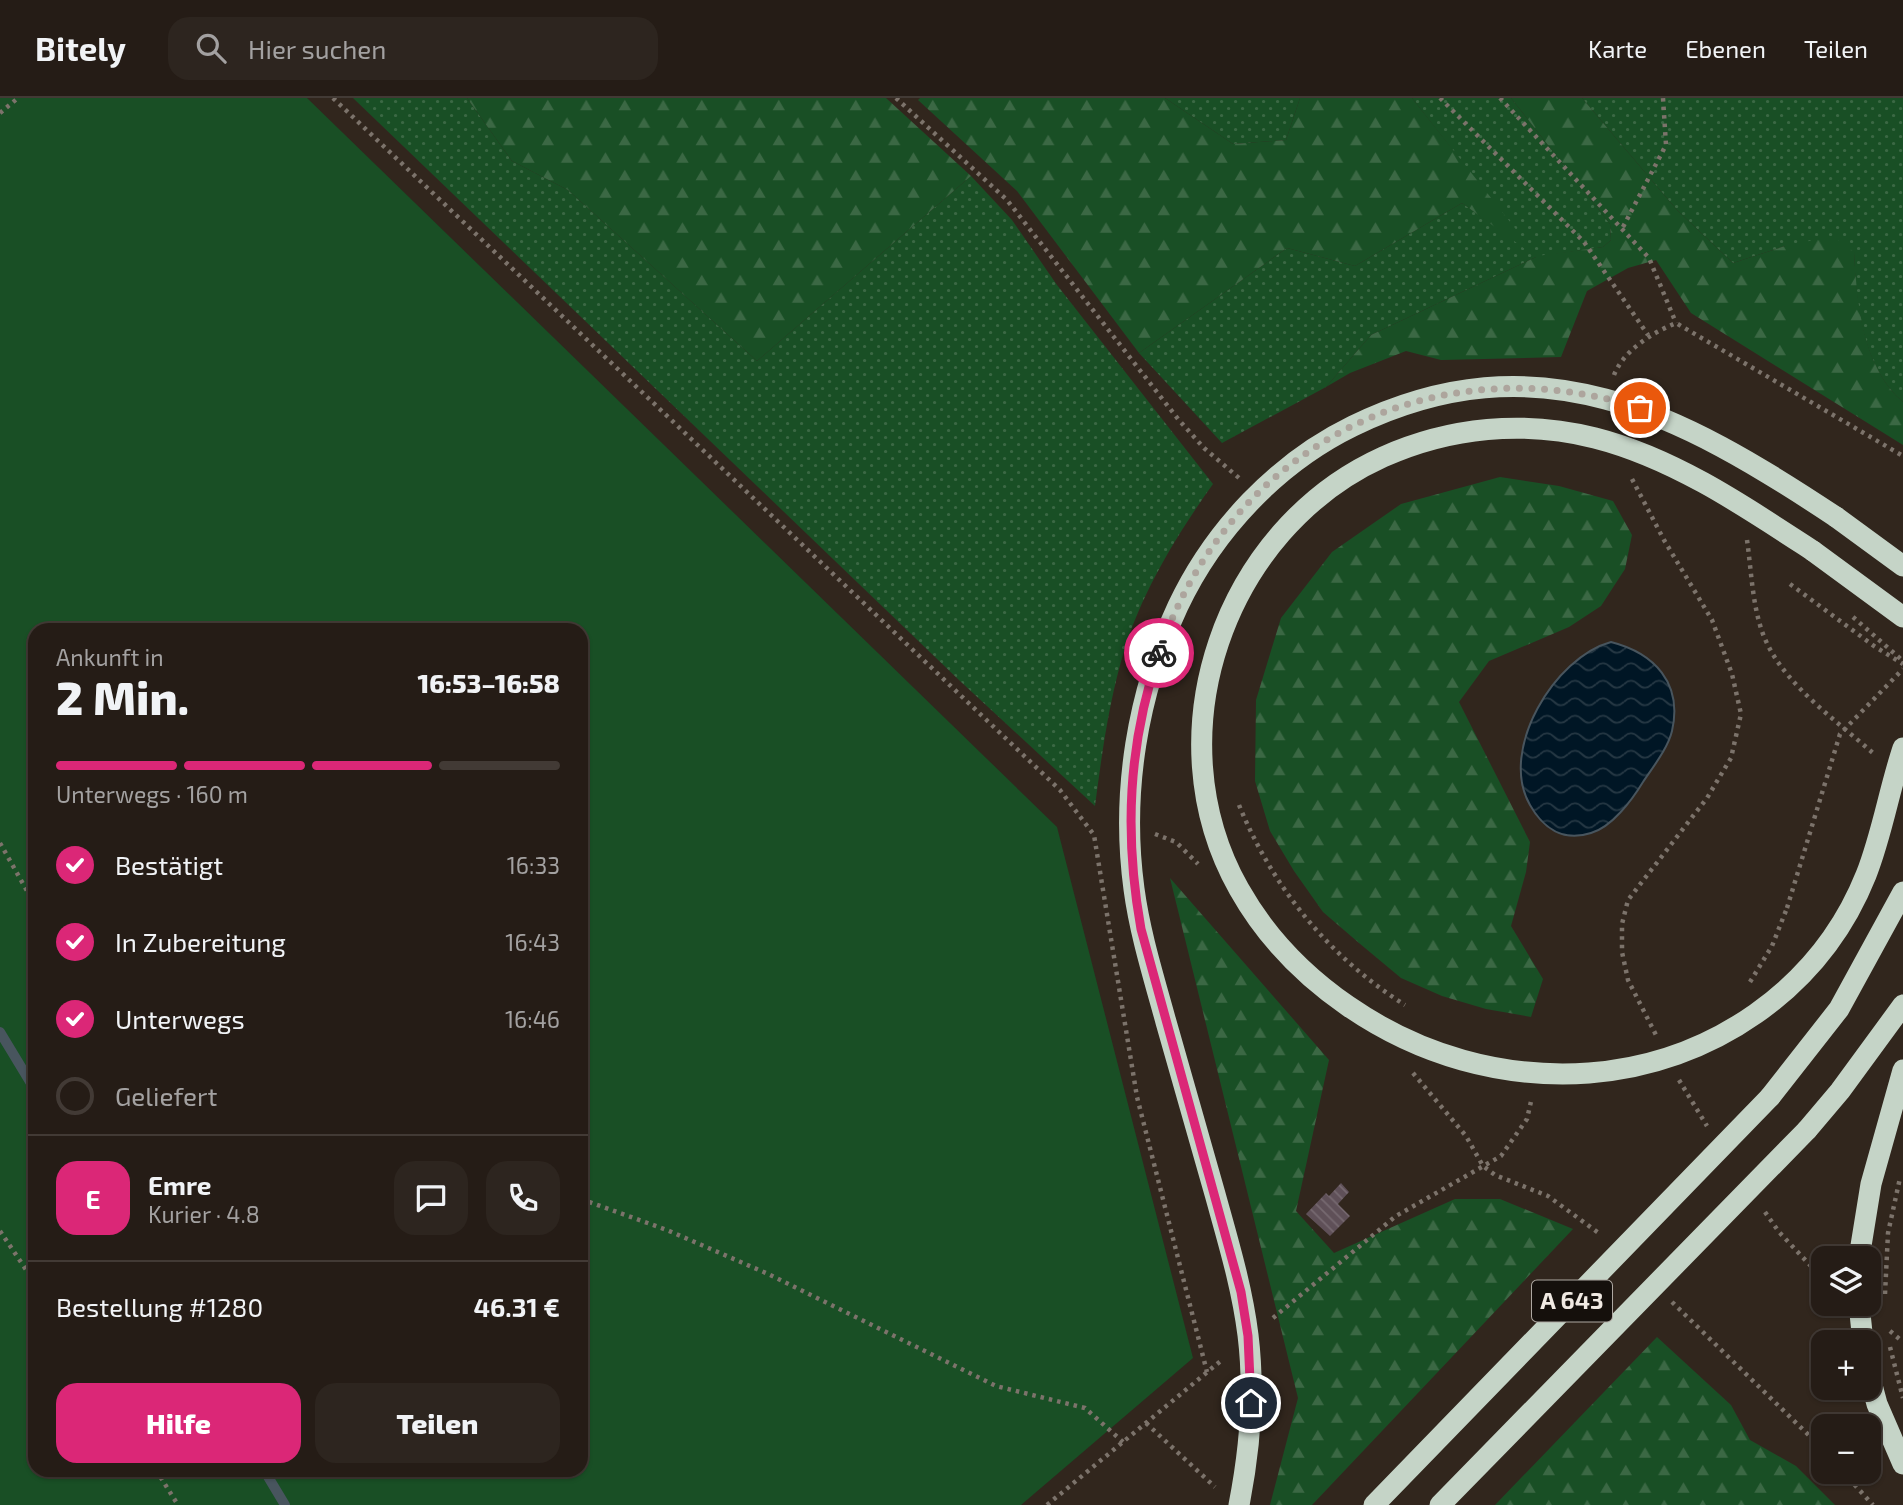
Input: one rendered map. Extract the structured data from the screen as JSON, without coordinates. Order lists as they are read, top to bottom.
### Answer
{
  "streets": {
    "highway": ["A 643"]
  },
  "page": {
    "header": "Bitely",
    "search": "Hier suchen",
    "nav": ["Karte", "Ebenen", "Teilen"],
    "heading": ["2 Min.", "Ankunft in", "16:53–16:58"],
    "panel": [
      "Emre",
      "Kurier · 4.8",
      "Bestellung #1280",
      "46.31 €"
    ],
    "bar": "Unterwegs · 160 m",
    "list": [
      ["Bestätigt", "16:33"],
      ["In Zubereitung", "16:43"],
      ["Unterwegs", "16:46"],
      "Geliefert"
    ],
    "round": "E",
    "map_buttons": ["+", "−"],
    "buttons": ["Hilfe", "Teilen"]
  }
}
